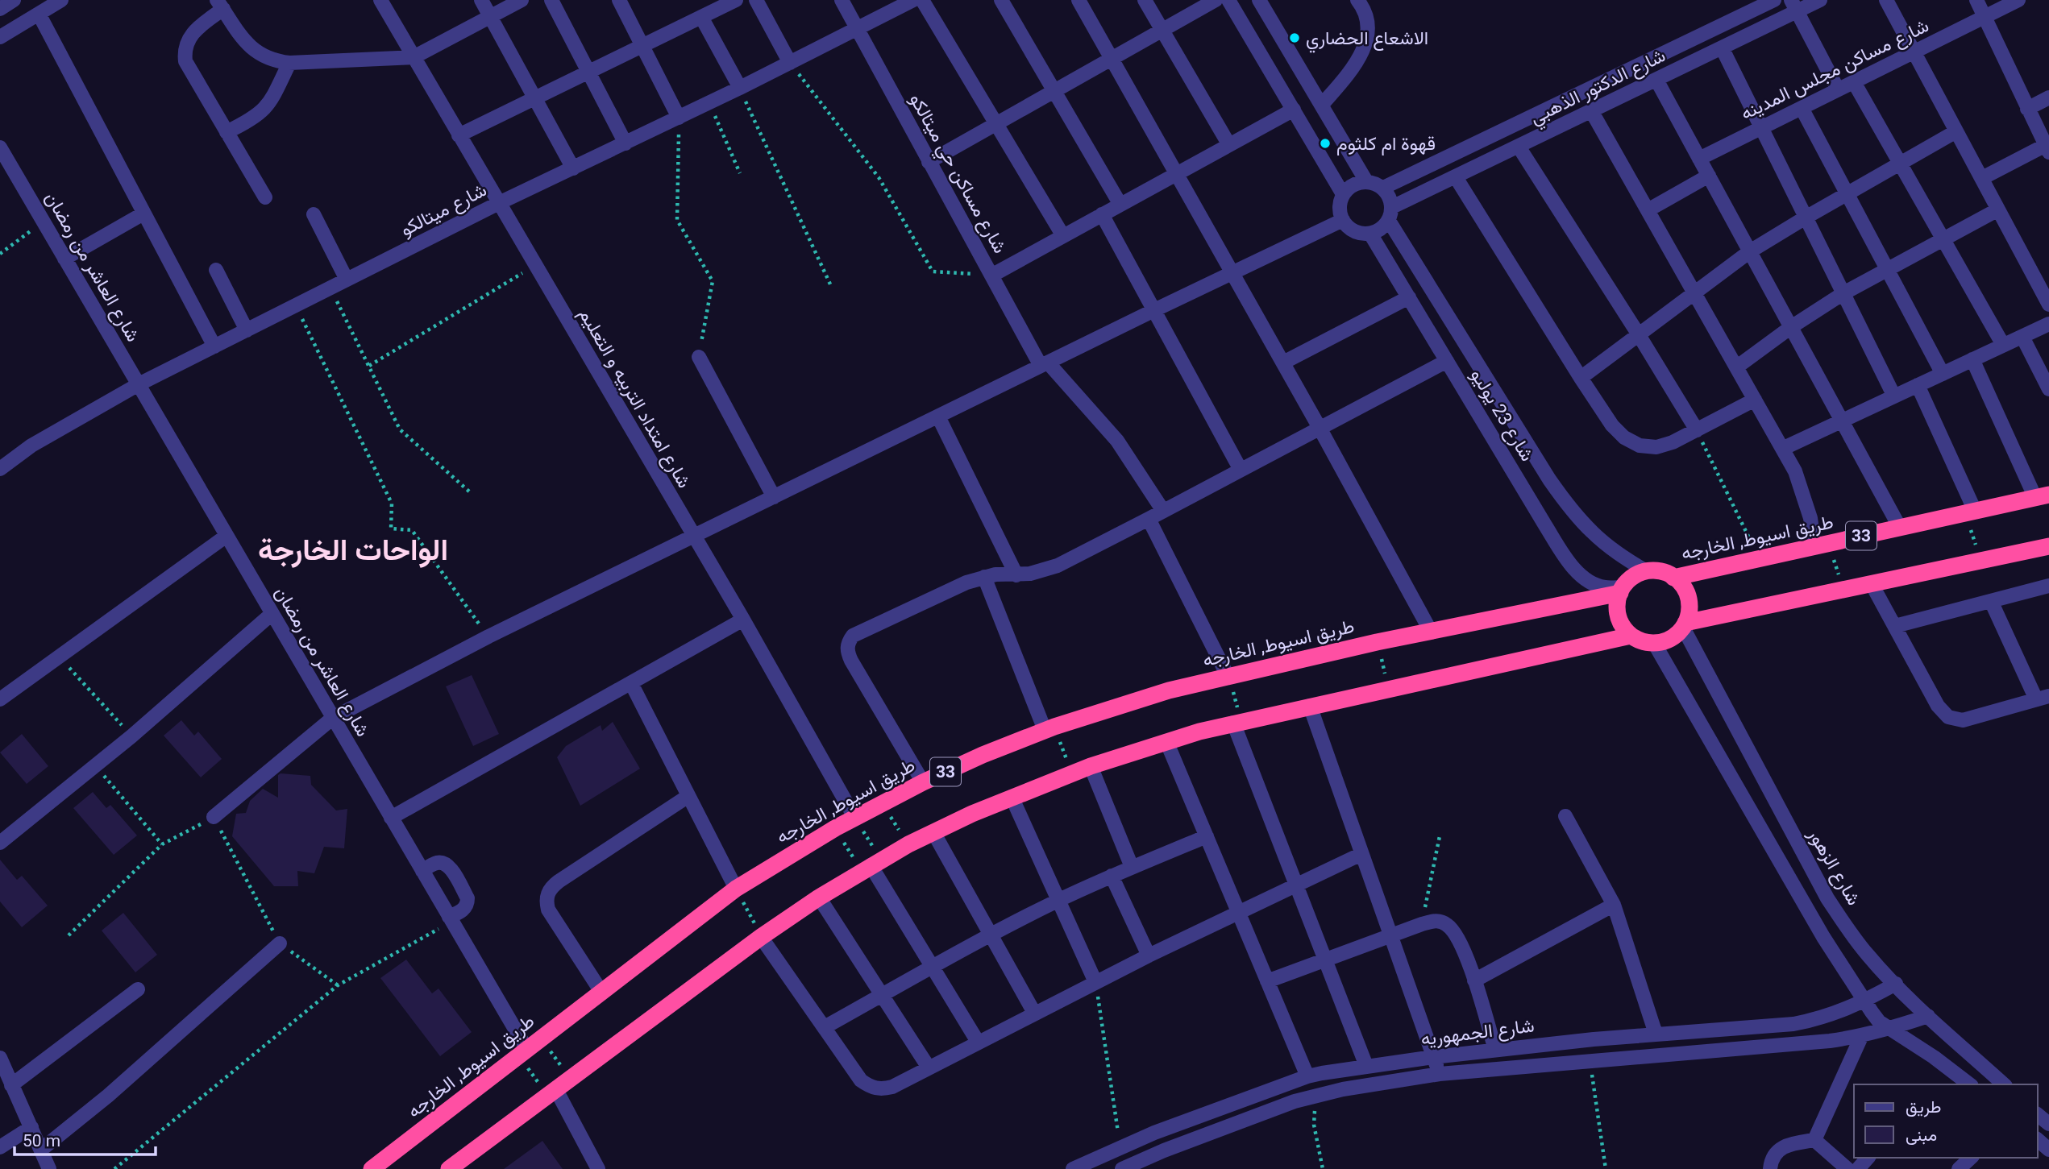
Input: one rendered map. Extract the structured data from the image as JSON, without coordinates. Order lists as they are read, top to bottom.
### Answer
{
  "streets": {
    "highway": ["33", "طريق اسيوط, الخارجه"],
    "street": [
      "شارع مساكن مجلس المدينه",
      "شارع الدكتور الذهبي",
      "شارع مساكن حي ميتالكو",
      "شارع ميتالكو",
      "شارع العاشر من رمضان",
      "شارع امتداد التربيه و التعليم",
      "شارع 23 يوليو",
      "شارع الزهور",
      "شارع الجمهوريه"
    ]
  },
  "crossings": [
    ["شارع الدكتور الذهبي", "شارع 23 يوليو"],
    ["شارع مساكن حي ميتالكو", "شارع ميتالكو"],
    ["شارع ميتالكو", "شارع العاشر من رمضان"],
    ["شارع ميتالكو", "شارع امتداد التربيه و التعليم"],
    ["شارع العاشر من رمضان", "طريق اسيوط, الخارجه"],
    ["شارع امتداد التربيه و التعليم", "طريق اسيوط, الخارجه"],
    ["شارع 23 يوليو", "طريق اسيوط, الخارجه"],
    ["شارع 23 يوليو", "شارع الزهور"],
    ["طريق اسيوط, الخارجه", "شارع الزهور"],
    ["شارع الزهور", "شارع الجمهوريه"]
  ],
  "districts": ["الواحات الخارجة"],
  "places": ["الاشعاع الحضاري", "قهوة ام كلثوم"],
  "legend": ["طريق", "مبنى"],
  "scale_bar": "50 m"
}
